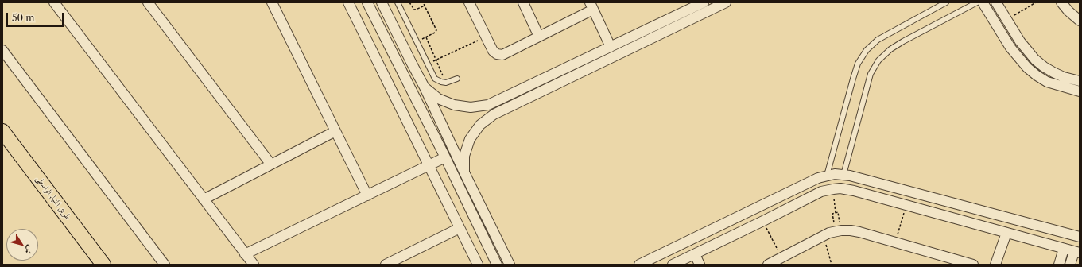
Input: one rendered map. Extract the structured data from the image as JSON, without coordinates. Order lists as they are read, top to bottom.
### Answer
{
  "streets": {
    "main road": ["طريق المنيا, الواسطى"]
  },
  "scale_bar": "50 m",
  "north": "bottom right"
}
